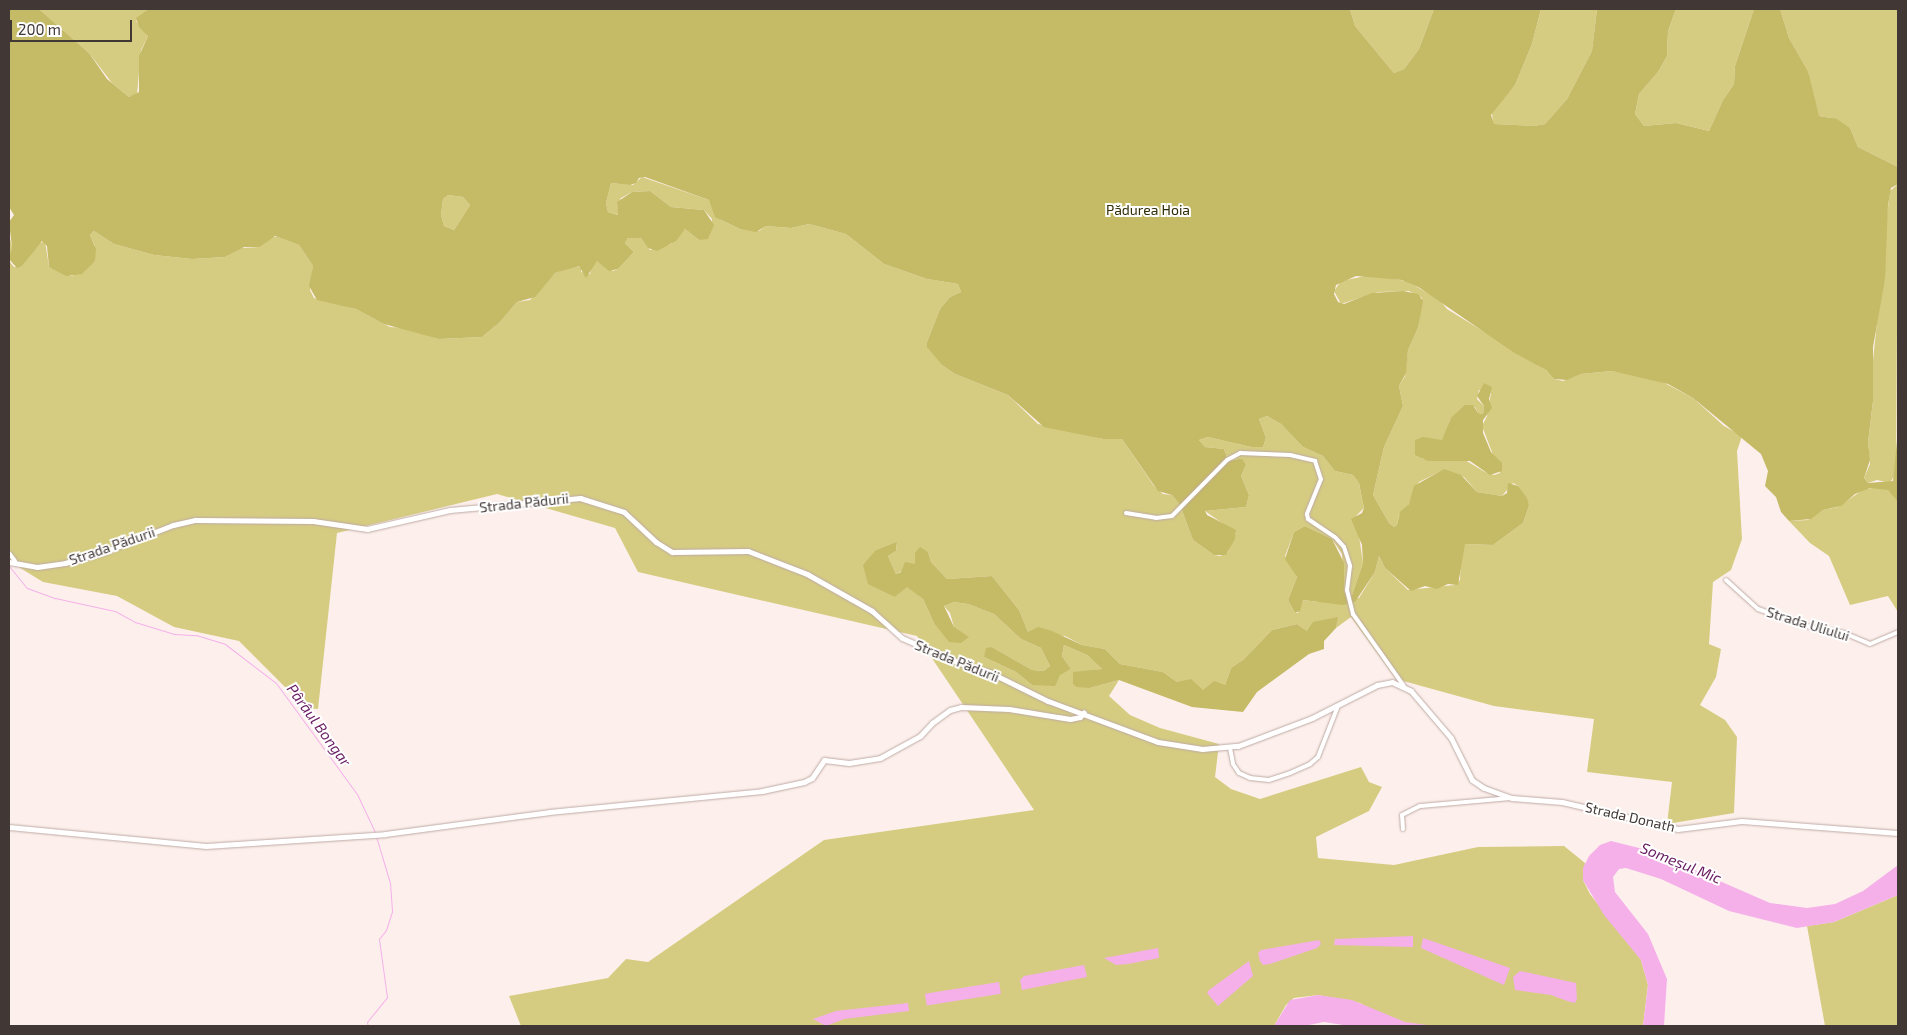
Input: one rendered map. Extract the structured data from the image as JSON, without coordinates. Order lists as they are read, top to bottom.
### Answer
{
  "streets": {
    "street": ["Strada Pădurii", "Strada Uliului", "Strada Donath"]
  },
  "crossings": [
    ["Strada Pădurii", "Strada Donath"]
  ],
  "water": ["Pârâul Bongar", "Someșul Mic"],
  "parks": ["Pădurea Hoia"],
  "scale_bar": "200 m"
}
